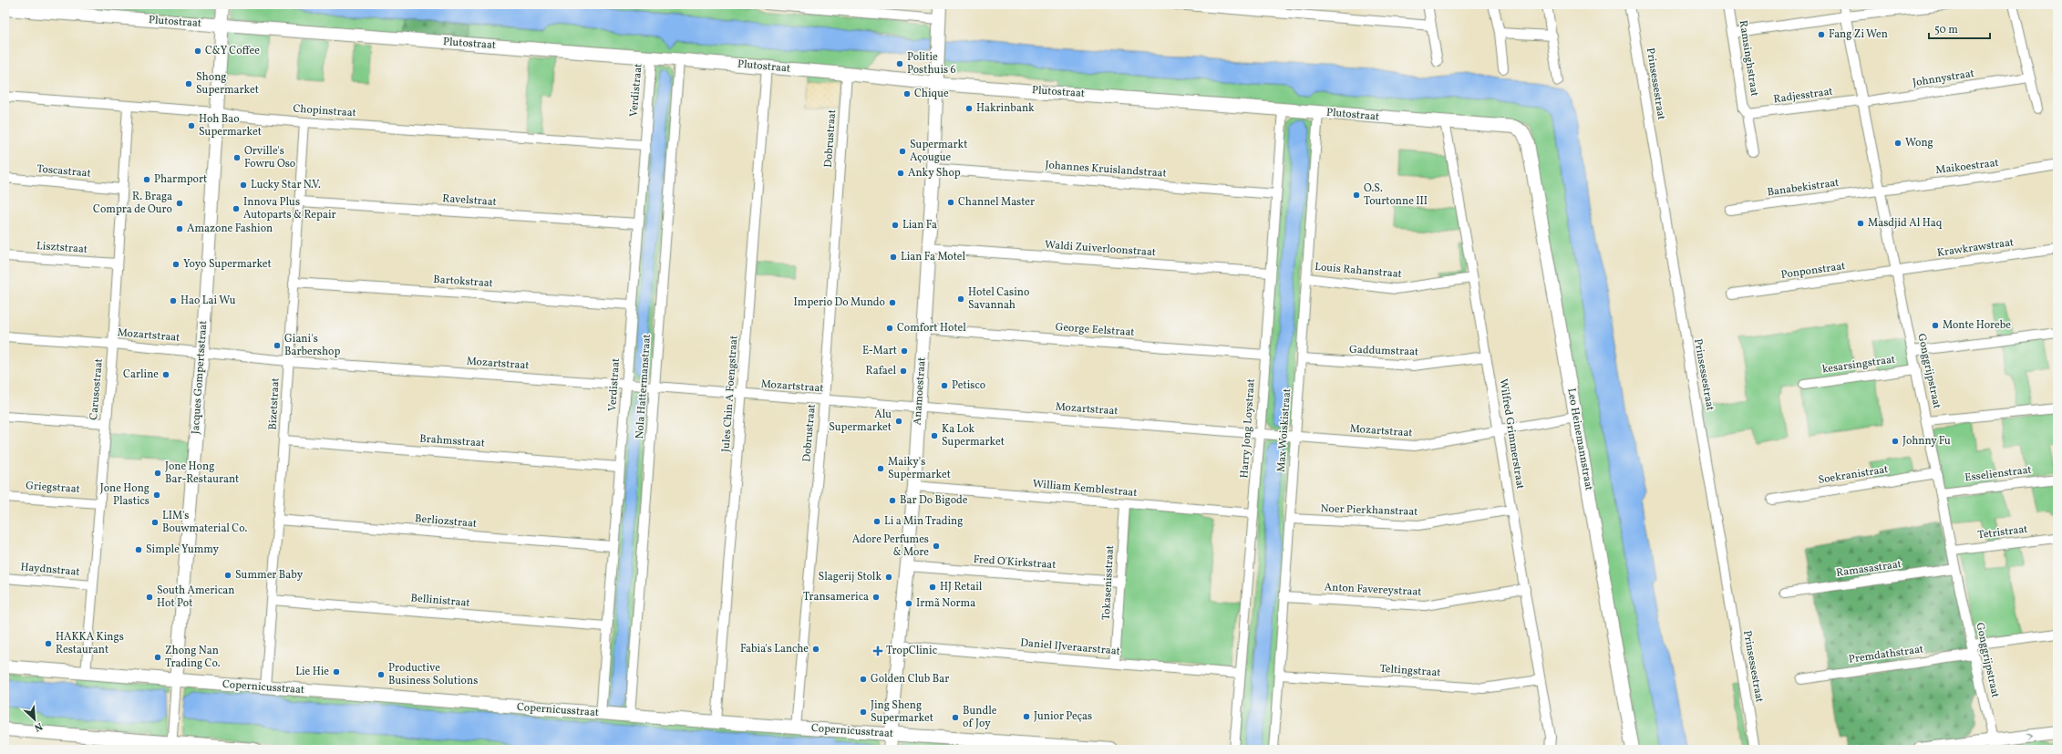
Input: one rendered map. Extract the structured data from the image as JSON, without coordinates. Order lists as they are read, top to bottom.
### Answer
{
  "streets": {
    "street": [
      "Plutostraat",
      "Ramsinghstraat",
      "Johnnystraat",
      "Prinsessestraat",
      "Verdistraat",
      "Radjesstraat",
      "Chopinstraat",
      "Dobrustraat",
      "Maikoestraat",
      "Johannes Kruislandstraat",
      "Toscastraat",
      "Banabekistraat",
      "Ravelstraat",
      "Lisztstraat",
      "Krawkrawstraat",
      "Waldi Zuiverloonstraat",
      "Louis Rahanstraat",
      "Ponponstraat",
      "Bartokstraat",
      "George Eelstraat",
      "Mozartstraat",
      "Gaddumstraat",
      "kesarsingstraat",
      "Gonggrijpstraat",
      "Jacques Gompertsstraat",
      "Nola Hattermanstraat",
      "Carusostraat",
      "Anamoestraat",
      "Jules Chin A Foengstraat",
      "Bizetstraat",
      "Harry Jong Loystraat",
      "Max Woiskistraat",
      "Wilfred Grimmerstraat",
      "Leo Heinemannstraat",
      "Brahmsstraat",
      "Esselienstraat",
      "Soekranistraat",
      "Griegstraat",
      "William Kemblestraat",
      "Noer Pierkhanstraat",
      "Berliozstraat",
      "Tetristraat",
      "Fred O'Kirkstraat",
      "Ramasastraat",
      "Haydnstraat",
      "Tokasenisstraat",
      "Anton Favereystraat",
      "Bellinistraat",
      "Daniel IJveraarstraat",
      "Premdathstraat",
      "Teltingstraat",
      "Copernicusstraat"
    ]
  },
  "crossings": [
    ["Plutostraat", "Verdistraat"],
    ["Plutostraat", "Dobrustraat"],
    ["Plutostraat", "Jacques Gompertsstraat"],
    ["Plutostraat", "Nola Hattermanstraat"],
    ["Plutostraat", "Anamoestraat"],
    ["Plutostraat", "Jules Chin A Foengstraat"],
    ["Plutostraat", "Harry Jong Loystraat"],
    ["Plutostraat", "Max Woiskistraat"],
    ["Plutostraat", "Wilfred Grimmerstraat"],
    ["Plutostraat", "Leo Heinemannstraat"],
    ["Ramsinghstraat", "Radjesstraat"],
    ["Johnnystraat", "Radjesstraat"],
    ["Johnnystraat", "Gonggrijpstraat"],
    ["Verdistraat", "Chopinstraat"],
    ["Verdistraat", "Ravelstraat"],
    ["Verdistraat", "Bartokstraat"],
    ["Verdistraat", "Mozartstraat"],
    ["Verdistraat", "Brahmsstraat"],
    ["Verdistraat", "Berliozstraat"],
    ["Verdistraat", "Bellinistraat"],
    ["Verdistraat", "Copernicusstraat"],
    ["Radjesstraat", "Gonggrijpstraat"],
    ["Chopinstraat", "Jacques Gompertsstraat"],
    ["Chopinstraat", "Carusostraat"],
    ["Chopinstraat", "Bizetstraat"],
    ["Dobrustraat", "Mozartstraat"],
    ["Dobrustraat", "Copernicusstraat"],
    ["Maikoestraat", "Banabekistraat"],
    ["Maikoestraat", "Gonggrijpstraat"],
    ["Johannes Kruislandstraat", "Anamoestraat"],
    ["Johannes Kruislandstraat", "Harry Jong Loystraat"],
    ["Toscastraat", "Carusostraat"],
    ["Banabekistraat", "Gonggrijpstraat"],
    ["Ravelstraat", "Bizetstraat"],
    ["Lisztstraat", "Carusostraat"],
    ["Krawkrawstraat", "Ponponstraat"],
    ["Krawkrawstraat", "Gonggrijpstraat"],
    ["Waldi Zuiverloonstraat", "Anamoestraat"],
    ["Waldi Zuiverloonstraat", "Harry Jong Loystraat"],
    ["Louis Rahanstraat", "Max Woiskistraat"],
    ["Louis Rahanstraat", "Wilfred Grimmerstraat"],
    ["Ponponstraat", "Gonggrijpstraat"],
    ["Bartokstraat", "Bizetstraat"],
    ["George Eelstraat", "Anamoestraat"],
    ["George Eelstraat", "Harry Jong Loystraat"],
    ["Mozartstraat", "Jacques Gompertsstraat"],
    ["Mozartstraat", "Nola Hattermanstraat"],
    ["Mozartstraat", "Carusostraat"],
    ["Mozartstraat", "Anamoestraat"],
    ["Mozartstraat", "Jules Chin A Foengstraat"],
    ["Mozartstraat", "Bizetstraat"],
    ["Mozartstraat", "Harry Jong Loystraat"],
    ["Mozartstraat", "Max Woiskistraat"],
    ["Mozartstraat", "Wilfred Grimmerstraat"],
    ["Mozartstraat", "Leo Heinemannstraat"],
    ["Gaddumstraat", "Max Woiskistraat"],
    ["Gaddumstraat", "Wilfred Grimmerstraat"],
    ["kesarsingstraat", "Gonggrijpstraat"],
    ["Gonggrijpstraat", "Esselienstraat"],
    ["Gonggrijpstraat", "Soekranistraat"],
    ["Gonggrijpstraat", "Tetristraat"],
    ["Gonggrijpstraat", "Ramasastraat"],
    ["Gonggrijpstraat", "Premdathstraat"],
    ["Jacques Gompertsstraat", "Copernicusstraat"],
    ["Nola Hattermanstraat", "Copernicusstraat"],
    ["Carusostraat", "Griegstraat"],
    ["Carusostraat", "Haydnstraat"],
    ["Carusostraat", "Copernicusstraat"],
    ["Anamoestraat", "William Kemblestraat"],
    ["Anamoestraat", "Fred O'Kirkstraat"],
    ["Anamoestraat", "Daniel IJveraarstraat"],
    ["Anamoestraat", "Copernicusstraat"],
    ["Jules Chin A Foengstraat", "Copernicusstraat"],
    ["Bizetstraat", "Brahmsstraat"],
    ["Bizetstraat", "Berliozstraat"],
    ["Bizetstraat", "Bellinistraat"],
    ["Bizetstraat", "Copernicusstraat"],
    ["Harry Jong Loystraat", "William Kemblestraat"],
    ["Harry Jong Loystraat", "Daniel IJveraarstraat"],
    ["Max Woiskistraat", "Noer Pierkhanstraat"],
    ["Max Woiskistraat", "Anton Favereystraat"],
    ["Max Woiskistraat", "Teltingstraat"],
    ["Wilfred Grimmerstraat", "Noer Pierkhanstraat"],
    ["Wilfred Grimmerstraat", "Anton Favereystraat"],
    ["Wilfred Grimmerstraat", "Teltingstraat"],
    ["William Kemblestraat", "Tokasenisstraat"],
    ["Fred O'Kirkstraat", "Tokasenisstraat"],
    ["Tokasenisstraat", "Daniel IJveraarstraat"]
  ],
  "places": {
    "other": [
      "Fang Zi Wen",
      "C&Y Coffee",
      "Politie Posthuis 6",
      "Shong Supermarket",
      "Chique",
      "Hakrinbank",
      "Hoh Bao Supermarket",
      "Wong",
      "Supermarkt Açougue",
      "Orville's Fowru Oso",
      "Anky Shop",
      "Pharmport",
      "Lucky Star N.V.",
      "O.S. Tourtonne III",
      "Channel Master",
      "R. Braga Compra de Ouro",
      "Innova Plus Autoparts & Repair",
      "Masdjid Al Haq",
      "Lian Fa",
      "Amazone Fashion",
      "Lian Fa Motel",
      "Yoyo Supermarket",
      "Hotel Casino Savannah",
      "Hao Lai Wu",
      "Imperio Do Mundo",
      "Monte Horebe",
      "Comfort Hotel",
      "Giani's Barbershop",
      "E-Mart",
      "Rafael",
      "Carline",
      "Petisco",
      "Alu Supermarket",
      "Ka Lok Supermarket",
      "Johnny Fu",
      "Maiky's Supermarket",
      "Jone Hong Bar-Restaurant",
      "Jone Hong Plastics",
      "Bar Do Bigode",
      "Li a Min Trading",
      "LIM's Bouwmaterial Co.",
      "Adore Perfumes & More",
      "Simple Yummy",
      "Summer Baby",
      "Slagerij Stolk",
      "HJ Retail",
      "South American Hot Pot",
      "Transamerica",
      "Irmã Norma",
      "HAKKA Kings Restaurant",
      "Fabia's Lanche",
      "Zhong Nan Trading Co.",
      "Lie Hie",
      "Productive Business Solutions",
      "Golden Club Bar",
      "Jing Sheng Supermarket",
      "Junior Peças",
      "Bundle of Joy"
    ],
    "health": ["TropClinic"]
  },
  "scale_bar": "50 m",
  "north": "bottom right"
}
